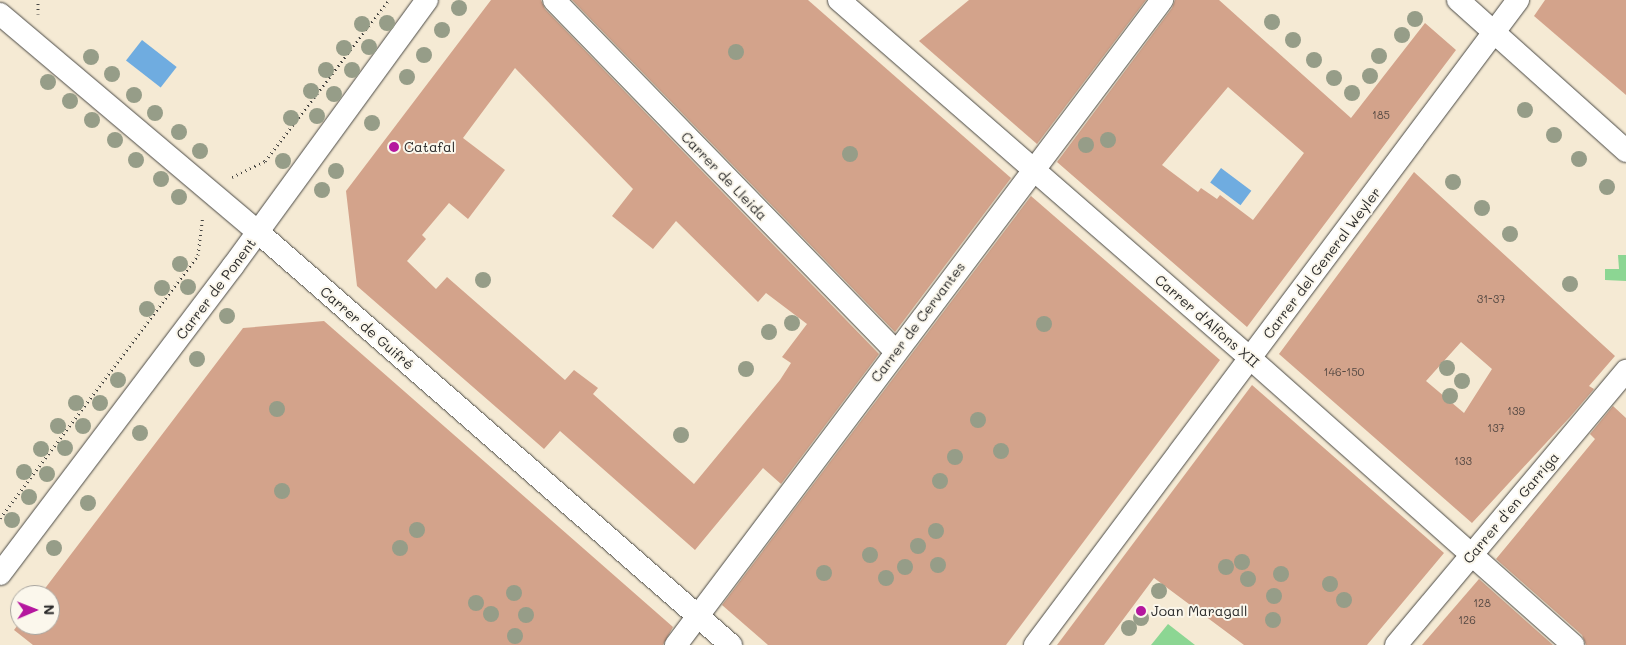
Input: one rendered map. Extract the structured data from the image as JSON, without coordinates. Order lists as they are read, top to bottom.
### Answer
{
  "streets": {
    "street": [
      "Carrer de Lleida",
      "Carrer del General Weyler",
      "Carrer de Ponent",
      "Carrer d'Alfons XII",
      "Carrer de Cervantes",
      "Carrer de Guifré",
      "Carrer d'en Garriga"
    ]
  },
  "crossings": [
    ["Carrer de Lleida", "Carrer de Cervantes"],
    ["Carrer del General Weyler", "Carrer d'Alfons XII"],
    ["Carrer de Ponent", "Carrer de Guifré"],
    ["Carrer d'Alfons XII", "Carrer de Cervantes"],
    ["Carrer d'Alfons XII", "Carrer d'en Garriga"],
    ["Carrer de Cervantes", "Carrer de Guifré"]
  ],
  "places": ["Catafal", "Joan Maragall"],
  "house_numbers": [
    "185",
    "31-37",
    "146-150",
    "139",
    "137",
    "133",
    "128",
    "126"
  ],
  "north": "right"
}
